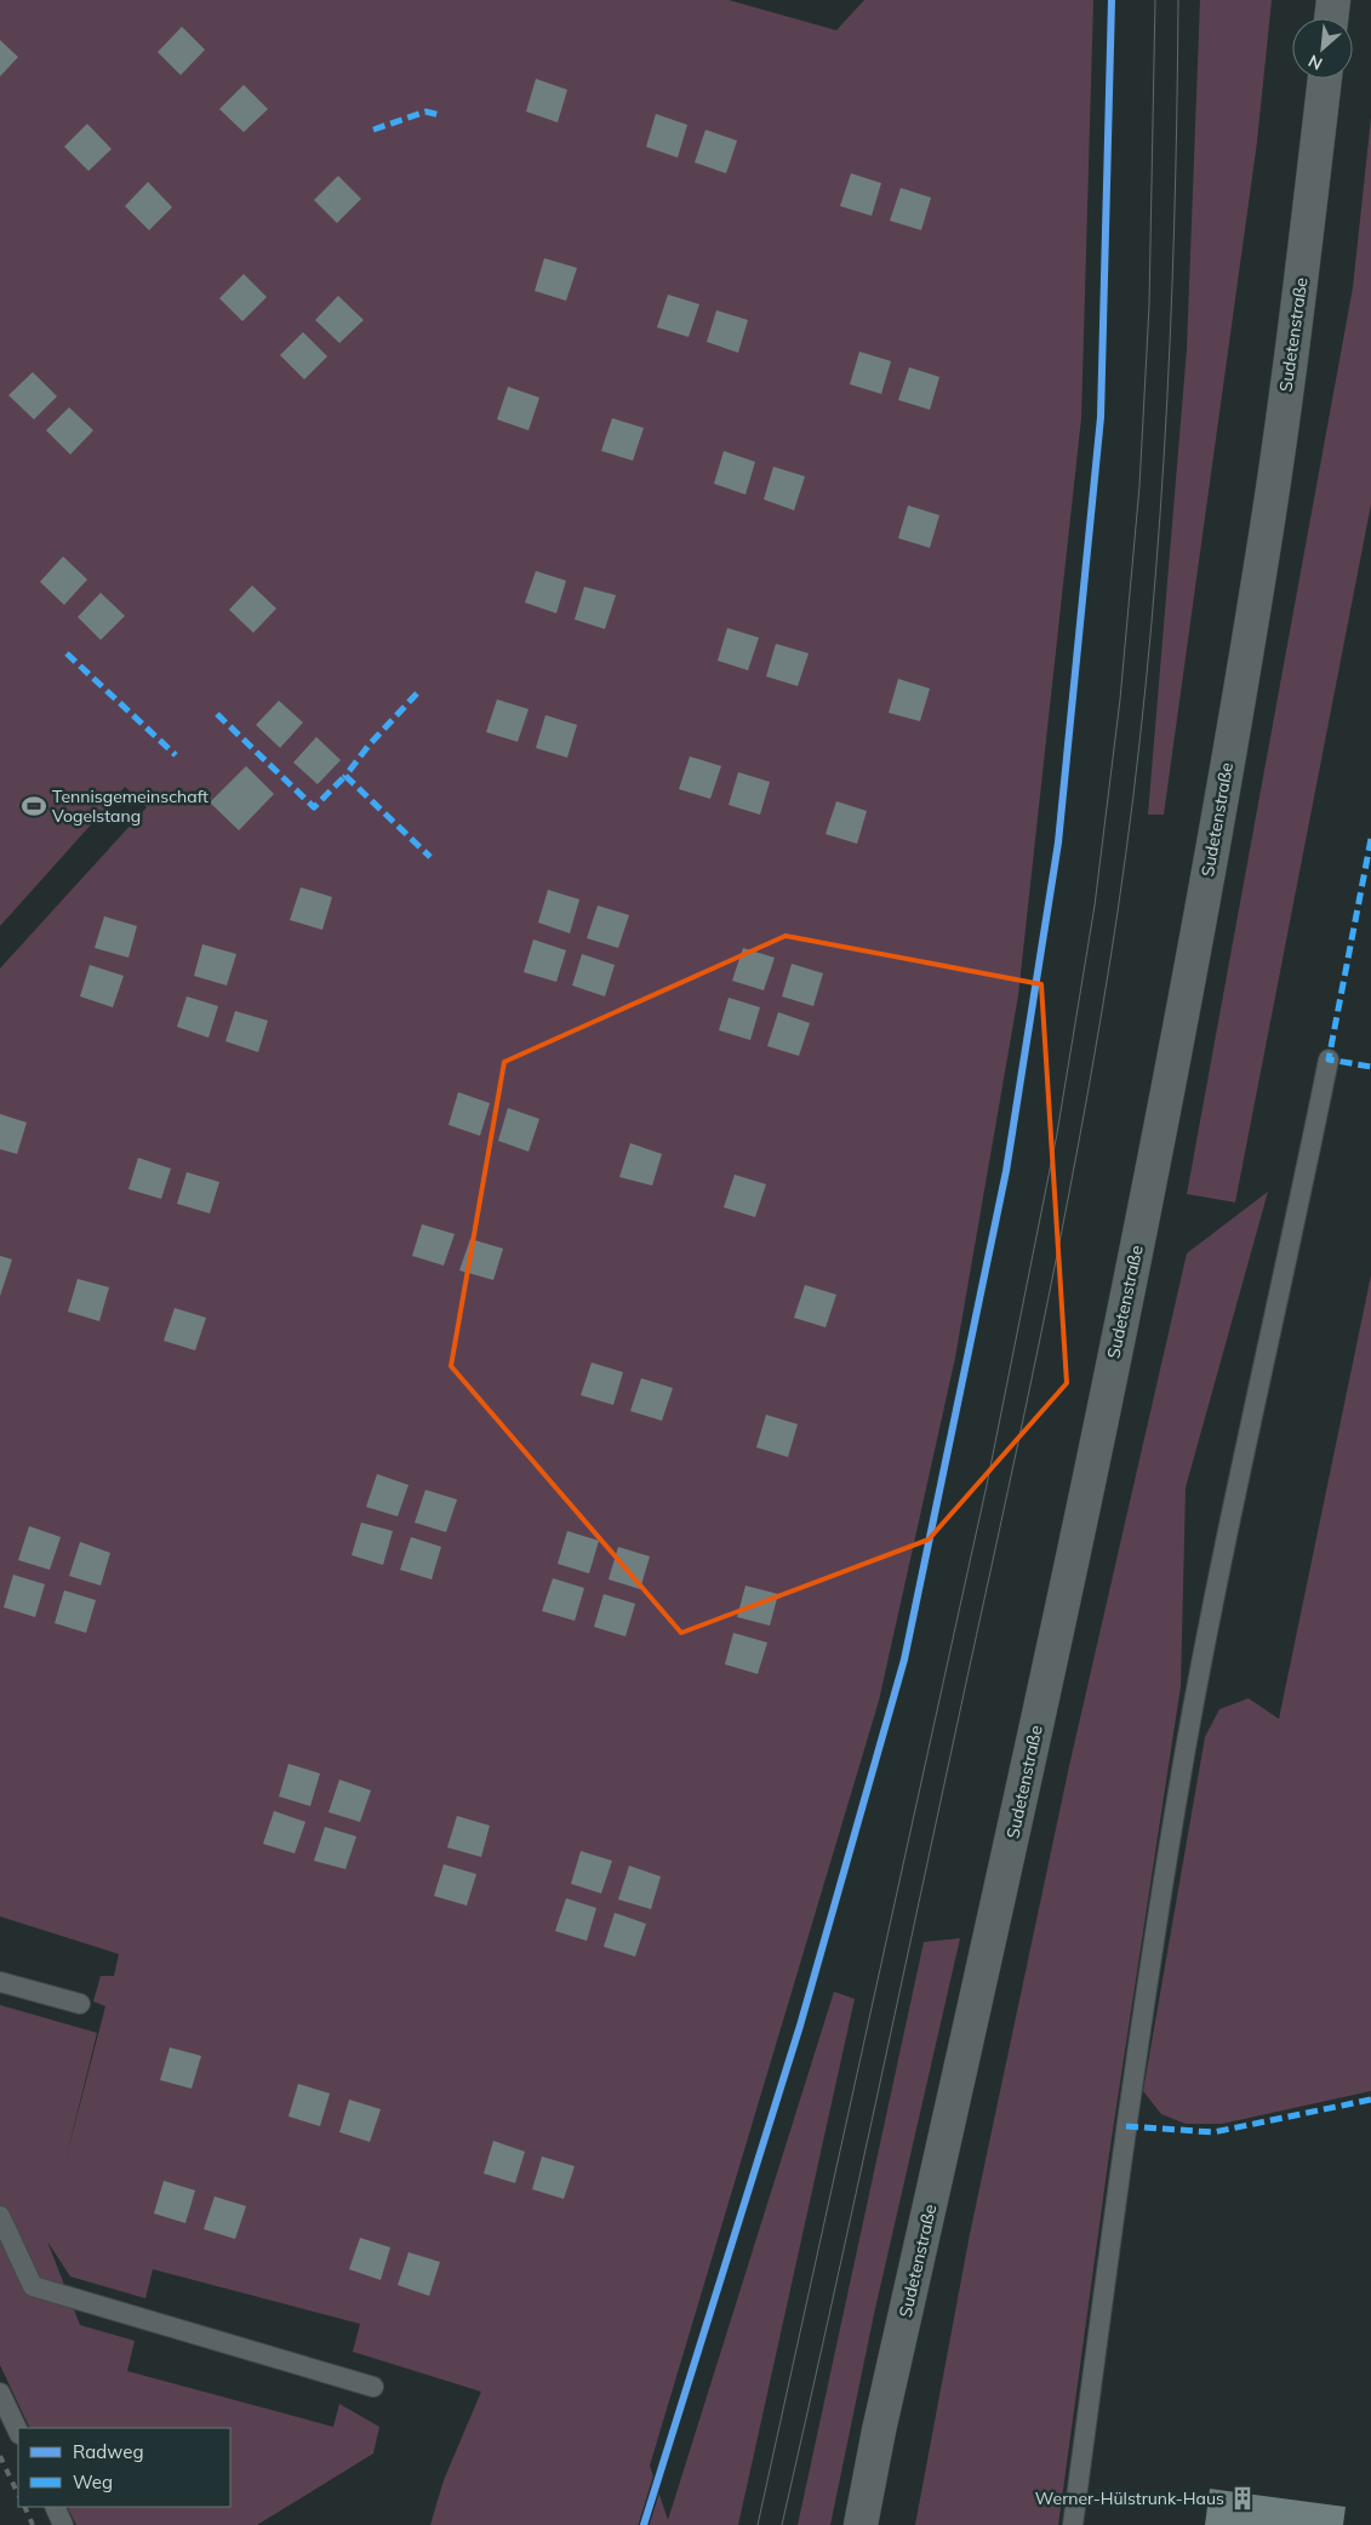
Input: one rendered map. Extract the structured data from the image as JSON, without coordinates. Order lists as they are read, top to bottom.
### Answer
{
  "streets": {
    "main road": ["Sudetenstraße"]
  },
  "places": {
    "sports": ["Tennisgemeinschaft Vogelstang"],
    "building": ["Werner-Hülstrunk-Haus"]
  },
  "legend": ["Radweg", "Weg"],
  "north": "bottom left"
}
